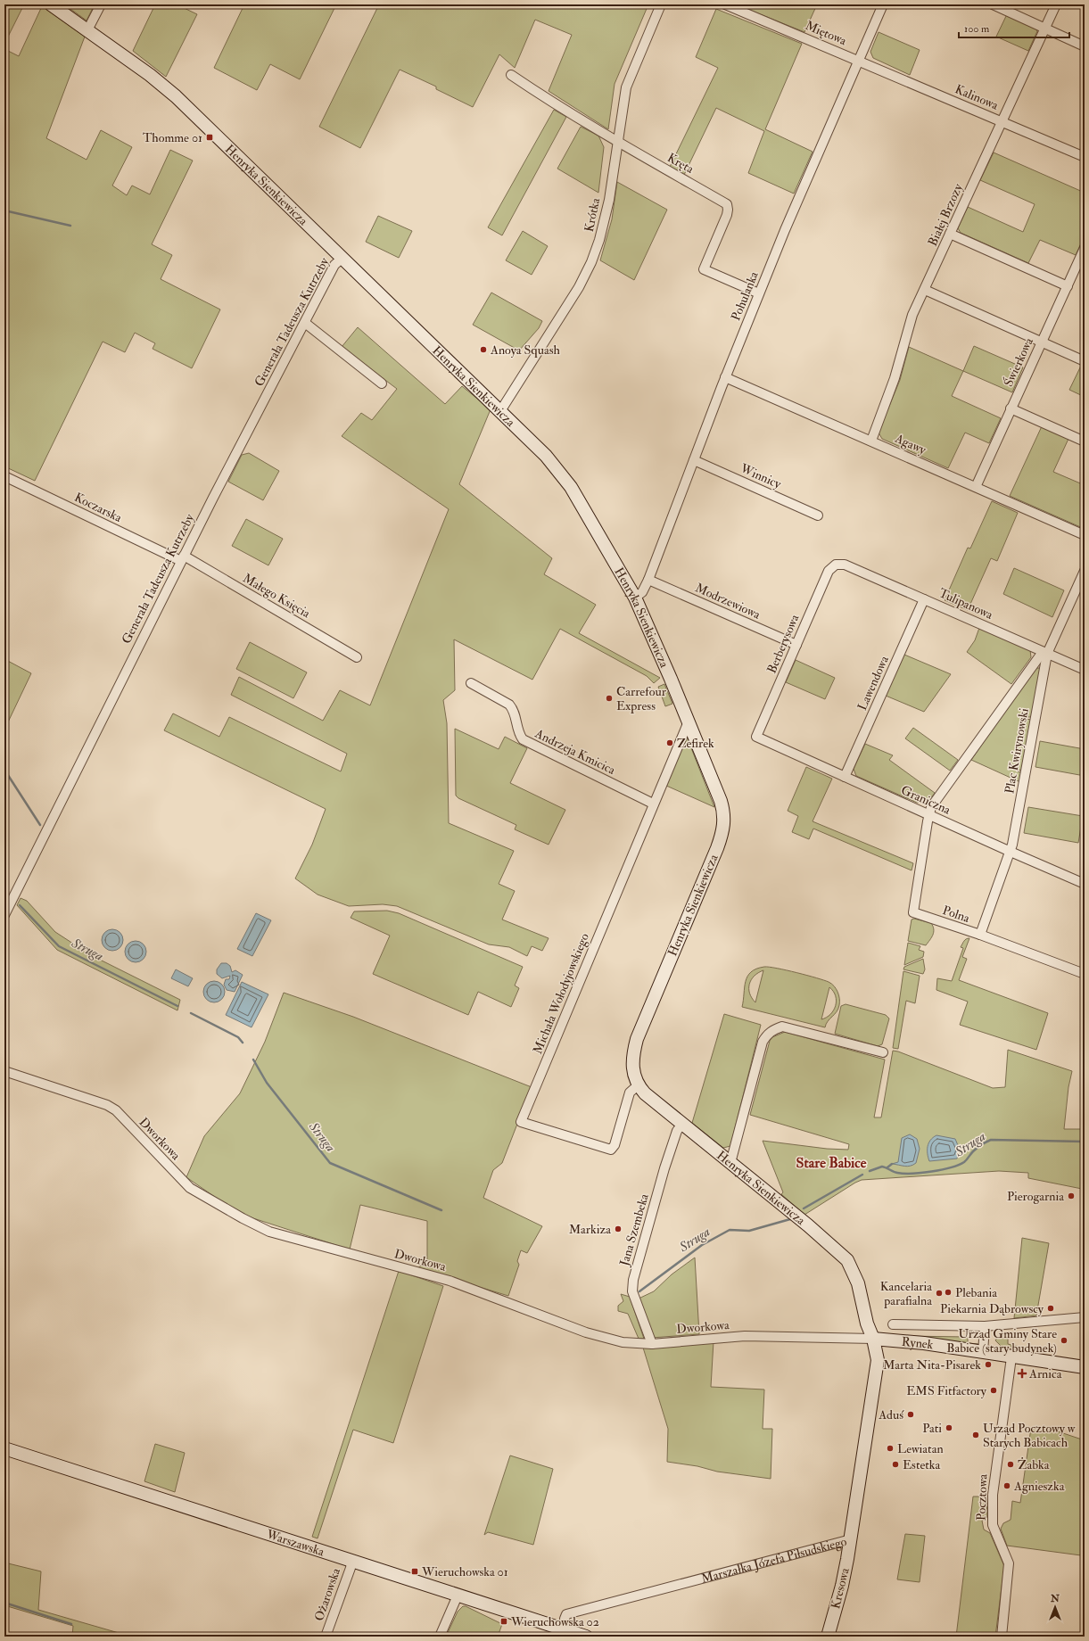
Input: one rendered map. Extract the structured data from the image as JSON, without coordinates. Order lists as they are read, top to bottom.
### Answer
{
  "streets": {
    "street": [
      "Miętowa",
      "Kalinowa",
      "Kręta",
      "Henryka Sienkiewicza",
      "Krótka",
      "Białej Brzozy",
      "Pohulanka",
      "Generała Tadeusza Kutrzeby",
      "Świerkowa",
      "Agawy",
      "Winnicy",
      "Koczarska",
      "Małego Księcia",
      "Modrzewiowa",
      "Tulipanowa",
      "Berberysowa",
      "Lawendowa",
      "Plac Kwirynowski",
      "Andrzeja Kmicica",
      "Graniczna",
      "Polna",
      "Michała Wołodyjowskiego",
      "Dworkowa",
      "Jana Szembeka",
      "Rynek",
      "Pocztowa",
      "Warszawska",
      "Marszałka Józefa Piłsudskiego",
      "Kresowa",
      "Ożarowska"
    ]
  },
  "crossings": [
    ["Miętowa", "Kalinowa"],
    ["Miętowa", "Pohulanka"],
    ["Kalinowa", "Białej Brzozy"],
    ["Kalinowa", "Pohulanka"],
    ["Kręta", "Krótka"],
    ["Kręta", "Pohulanka"],
    ["Henryka Sienkiewicza", "Krótka"],
    ["Henryka Sienkiewicza", "Pohulanka"],
    ["Henryka Sienkiewicza", "Generała Tadeusza Kutrzeby"],
    ["Henryka Sienkiewicza", "Michała Wołodyjowskiego"],
    ["Henryka Sienkiewicza", "Dworkowa"],
    ["Henryka Sienkiewicza", "Jana Szembeka"],
    ["Henryka Sienkiewicza", "Rynek"],
    ["Henryka Sienkiewicza", "Marszałka Józefa Piłsudskiego"],
    ["Białej Brzozy", "Agawy"],
    ["Pohulanka", "Agawy"],
    ["Pohulanka", "Winnicy"],
    ["Pohulanka", "Modrzewiowa"],
    ["Generała Tadeusza Kutrzeby", "Koczarska"],
    ["Generała Tadeusza Kutrzeby", "Małego Księcia"],
    ["Świerkowa", "Agawy"],
    ["Koczarska", "Małego Księcia"],
    ["Modrzewiowa", "Berberysowa"],
    ["Tulipanowa", "Berberysowa"],
    ["Tulipanowa", "Lawendowa"],
    ["Tulipanowa", "Plac Kwirynowski"],
    ["Berberysowa", "Graniczna"],
    ["Lawendowa", "Graniczna"],
    ["Plac Kwirynowski", "Graniczna"],
    ["Plac Kwirynowski", "Polna"],
    ["Andrzeja Kmicica", "Michała Wołodyjowskiego"],
    ["Graniczna", "Polna"],
    ["Dworkowa", "Jana Szembeka"],
    ["Dworkowa", "Rynek"],
    ["Dworkowa", "Marszałka Józefa Piłsudskiego"],
    ["Rynek", "Pocztowa"],
    ["Rynek", "Marszałka Józefa Piłsudskiego"],
    ["Warszawska", "Ożarowska"],
    ["Marszałka Józefa Piłsudskiego", "Kresowa"]
  ],
  "districts": ["Stare Babice"],
  "water": ["Struga"],
  "places": {
    "transit": ["Thomme 01", "Wieruchowska 01", "Wieruchowska 02"],
    "other": [
      "Anoya Squash",
      "Carrefour Express",
      "Zefirek",
      "Pierogarnia",
      "Markiza",
      "Plebania",
      "Kancelaria parafialna",
      "Piekarnia Dąbrowscy",
      "Urząd Gminy Stare Babice (stary budynek)",
      "Marta Nita-Pisarek",
      "EMS Fitfactory",
      "Aduś",
      "Pati",
      "Urząd Pocztowy w Starych Babicach",
      "Lewiatan",
      "Estetka",
      "Żabka",
      "Agnieszka"
    ],
    "health": ["Arnica"]
  },
  "scale_bar": "100 m",
  "north": "top"
}
